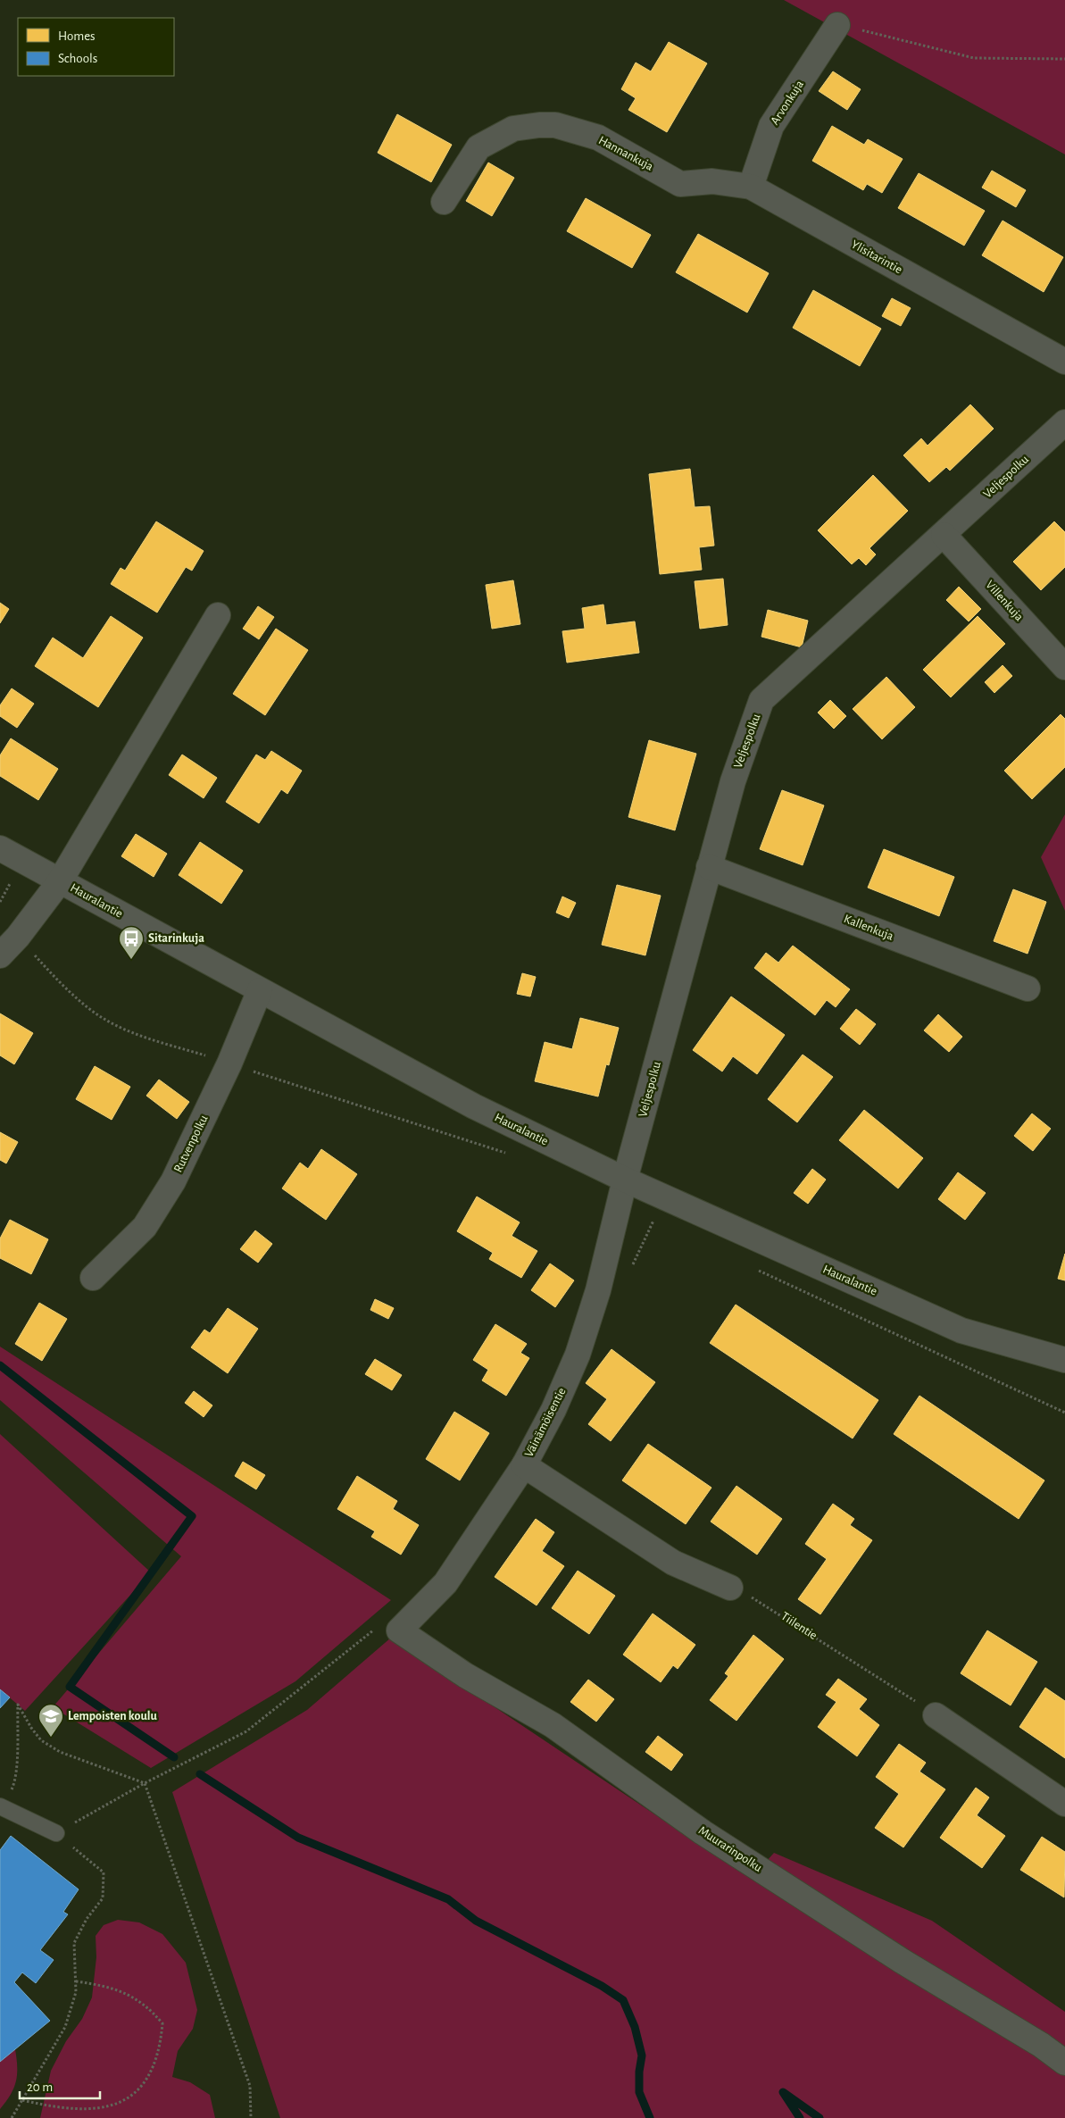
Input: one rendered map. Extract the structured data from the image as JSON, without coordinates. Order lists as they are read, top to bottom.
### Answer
{
  "streets": {
    "street": [
      "Arvonkuja",
      "Hannankuja",
      "Ylisitarintie",
      "Veljespolku",
      "Villenkuja",
      "Hauralantie",
      "Kallenkuja",
      "Rutvenpolku",
      "Väinämöisentie",
      "Muurarinpolku"
    ],
    "path": ["Tiilentie"]
  },
  "crossings": [
    ["Arvonkuja", "Ylisitarintie"],
    ["Hannankuja", "Ylisitarintie"],
    ["Veljespolku", "Villenkuja"],
    ["Veljespolku", "Hauralantie"],
    ["Veljespolku", "Kallenkuja"],
    ["Veljespolku", "Väinämöisentie"],
    ["Hauralantie", "Rutvenpolku"],
    ["Hauralantie", "Väinämöisentie"],
    ["Väinämöisentie", "Muurarinpolku"]
  ],
  "places": {
    "bus stop": ["Sitarinkuja"],
    "school or university": ["Lempoisten koulu"]
  },
  "legend": ["Homes", "Schools"],
  "scale_bar": "20 m"
}
